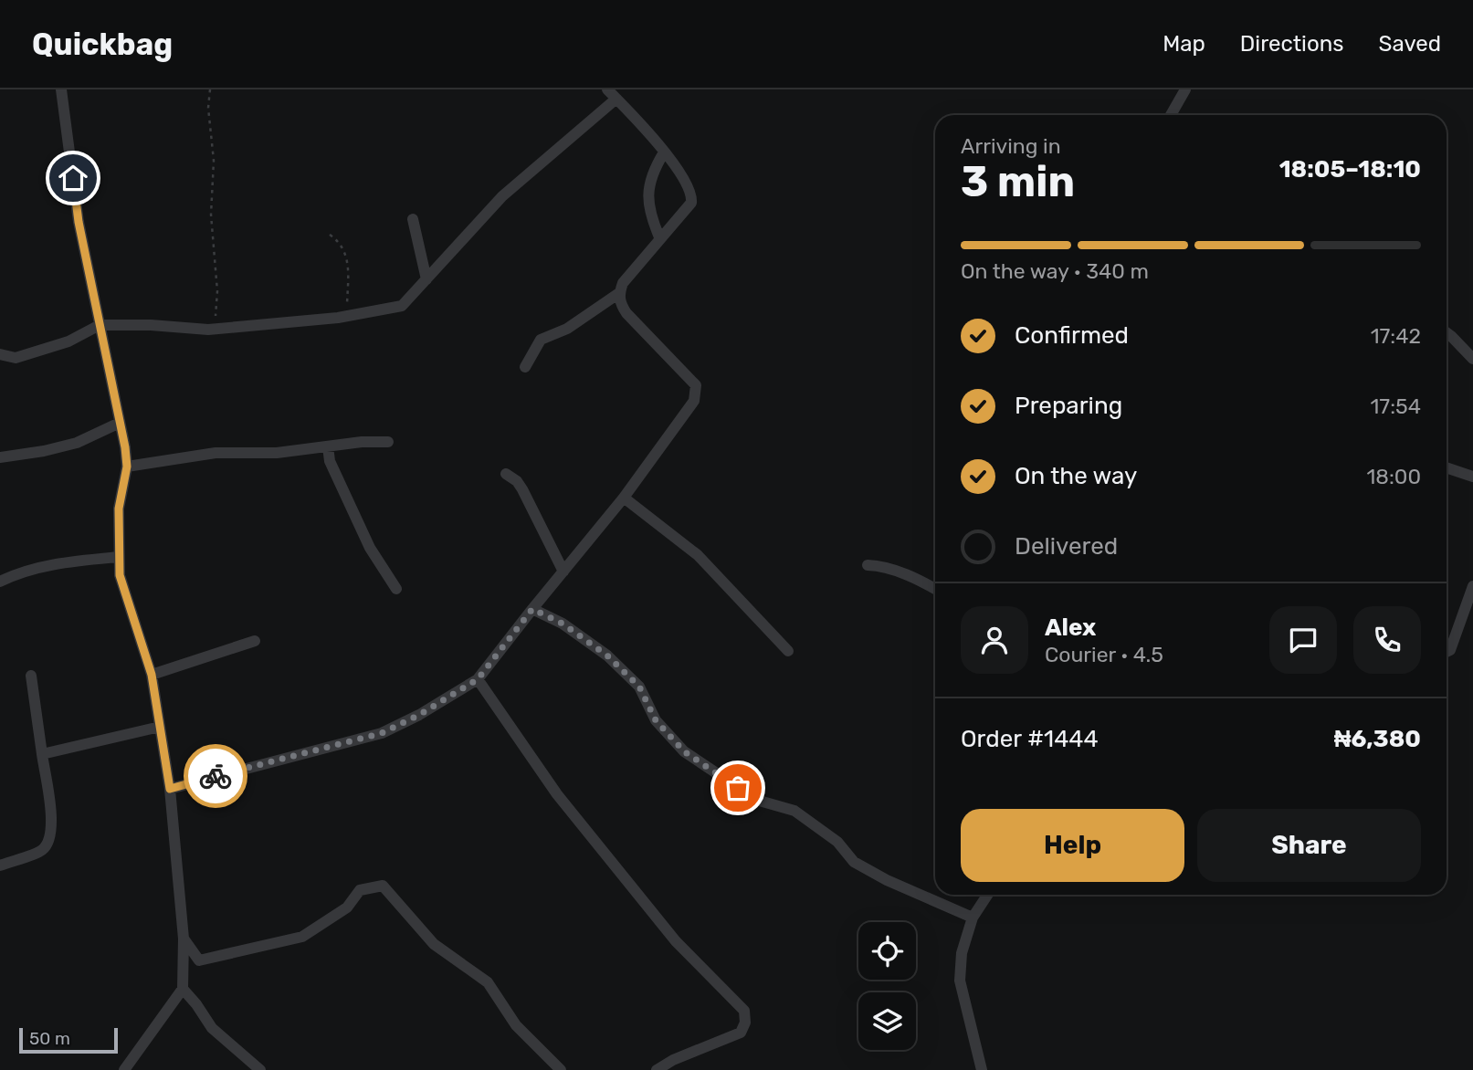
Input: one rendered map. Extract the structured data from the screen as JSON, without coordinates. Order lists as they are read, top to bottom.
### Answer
{
  "scale_bar": "50 m",
  "page": {
    "header": "Quickbag",
    "nav": ["Map", "Directions", "Saved"],
    "heading": ["3 min", "Arriving in", "18:05–18:10"],
    "panel": [
      "Alex",
      "Courier · 4.5",
      "Order #1444",
      "₦6,380"
    ],
    "bar": "On the way · 340 m",
    "list": [
      ["Confirmed", "17:42"],
      ["Preparing", "17:54"],
      ["On the way", "18:00"],
      "Delivered"
    ],
    "buttons": ["Help", "Share"],
    "scale": "50 m"
  }
}
